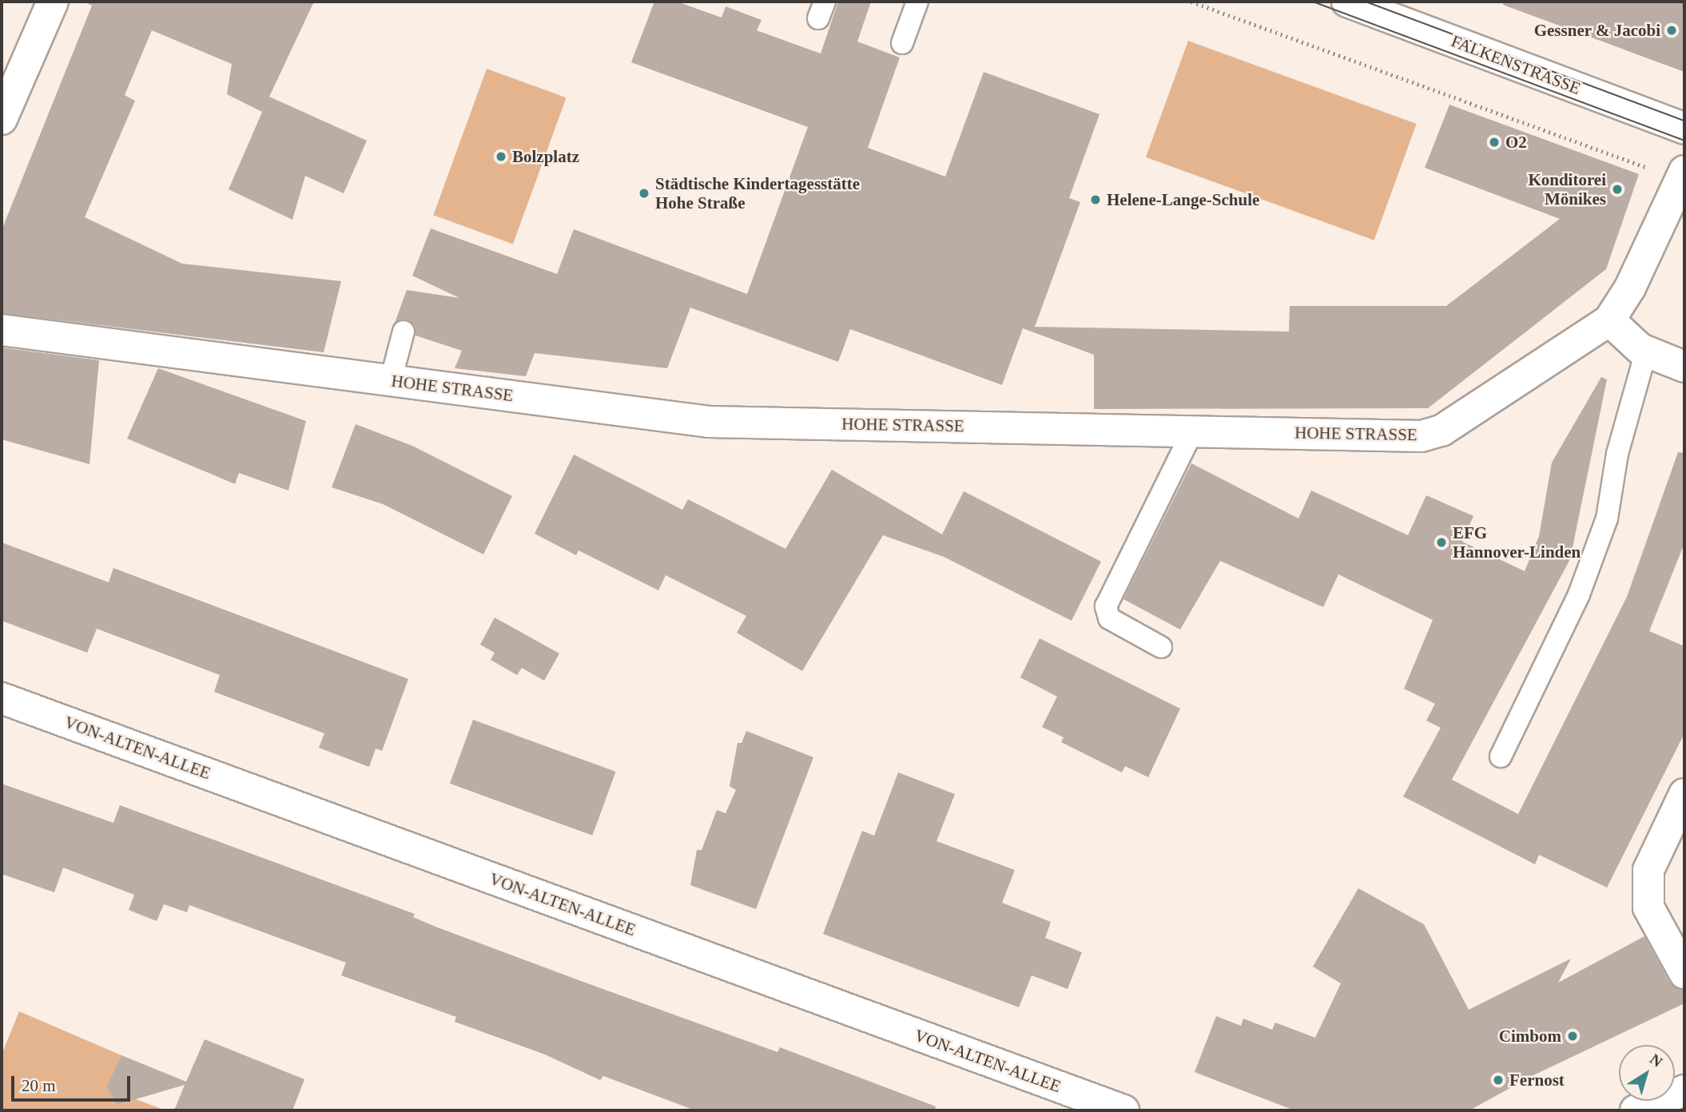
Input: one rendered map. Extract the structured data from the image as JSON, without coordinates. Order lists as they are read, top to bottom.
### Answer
{
  "streets": {
    "street": ["FALKENSTRASSE", "HOHE STRASSE", "VON-ALTEN-ALLEE"]
  },
  "places": [
    "Gessner & Jacobi",
    "O2",
    "Bolzplatz",
    "Konditorei Mönikes",
    "Städtische Kindertagesstätte Hohe Straße",
    "Helene-Lange-Schule",
    "EFG Hannover-Linden",
    "Cimbom",
    "Fernost"
  ],
  "scale_bar": "20 m",
  "north": "top right"
}
